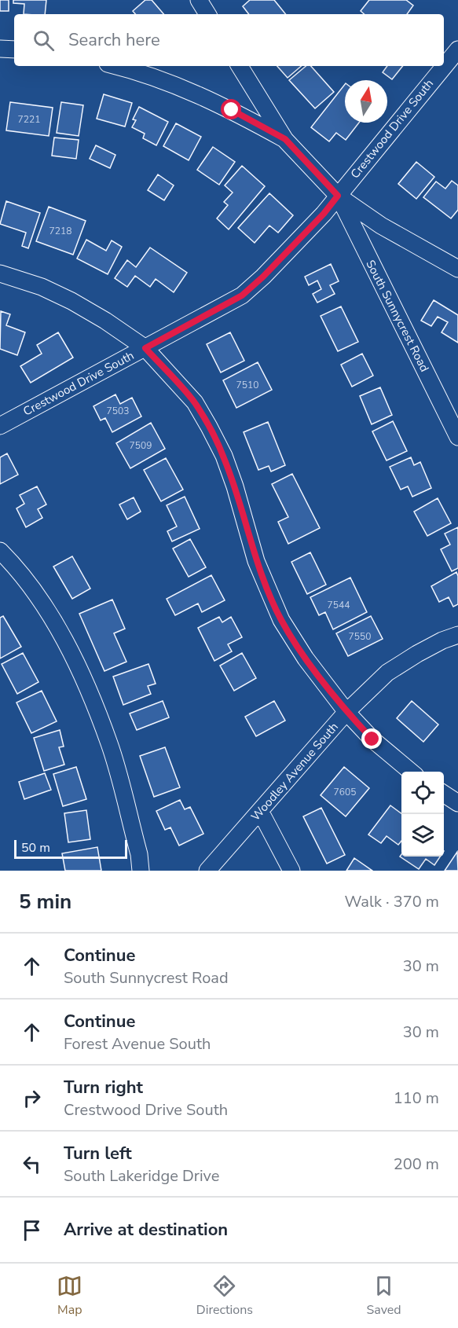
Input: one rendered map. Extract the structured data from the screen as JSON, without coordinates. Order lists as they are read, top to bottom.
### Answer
{
  "streets": {
    "street": ["Crestwood Drive South", "South Sunnycrest Road", "Woodley Avenue South"]
  },
  "crossings": [
    ["Crestwood Drive South", "South Sunnycrest Road"]
  ],
  "house_numbers": [
    "7221",
    "7218",
    "7510",
    "7503",
    "7509",
    "7544",
    "7550",
    "7605"
  ],
  "scale_bar": "50 m",
  "north": "top",
  "page": {
    "search": "Search here",
    "scale": "50 m",
    "heading": ["5 min", "Walk · 370 m"],
    "list": [
      ["Continue", "South Sunnycrest Road", "30 m"],
      ["Continue", "Forest Avenue South", "30 m"],
      ["Turn right", "Crestwood Drive South", "110 m"],
      ["Turn left", "South Lakeridge Drive", "200 m"],
      "Arrive at destination"
    ],
    "nav": ["Map", "Directions", "Saved"]
  }
}
